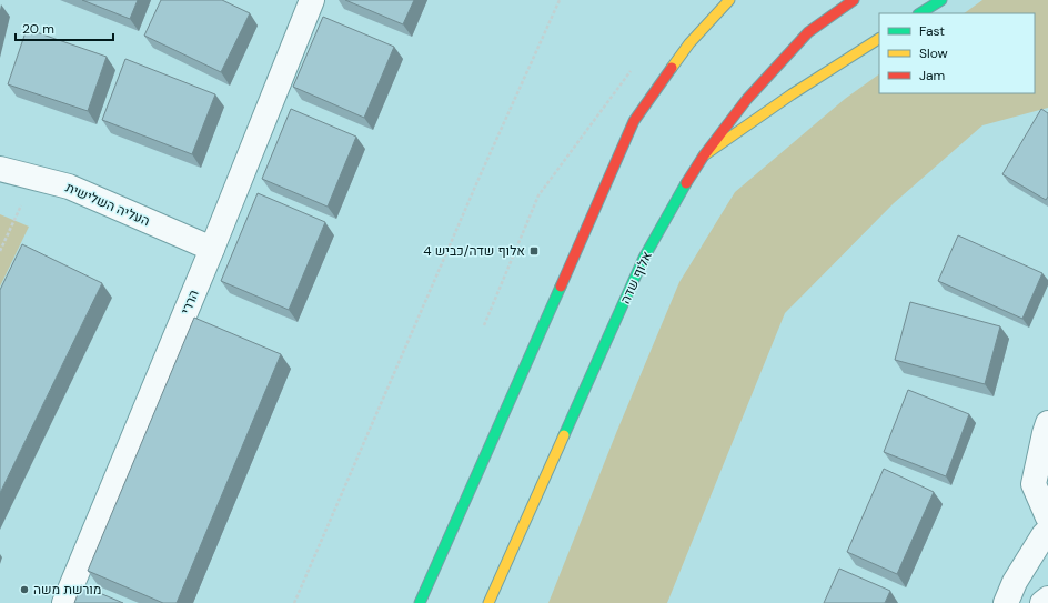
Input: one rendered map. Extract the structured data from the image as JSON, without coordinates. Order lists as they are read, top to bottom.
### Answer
{
  "streets": {
    "main road": ["אלוף שדה"],
    "street": ["העליה השלישית", "הררי"]
  },
  "crossings": [
    ["העליה השלישית", "הררי"]
  ],
  "places": {
    "transit": ["אלוף שדה/כביש 4"],
    "other": ["מורשת משה"]
  },
  "legend": ["Fast", "Slow", "Jam"],
  "scale_bar": "20 m"
}
